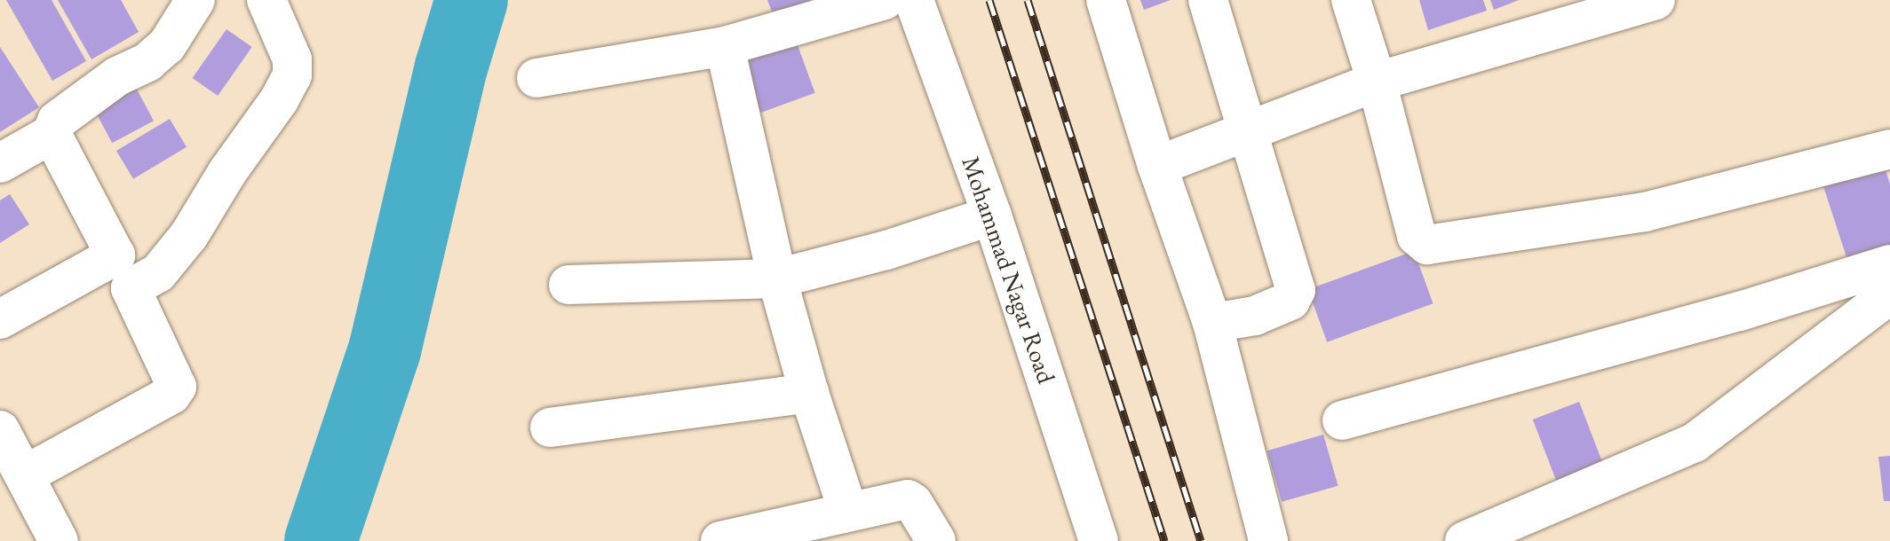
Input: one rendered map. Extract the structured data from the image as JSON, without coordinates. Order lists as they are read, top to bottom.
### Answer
{
  "streets": {
    "street": ["Mohammad Nagar Road"]
  }
}
